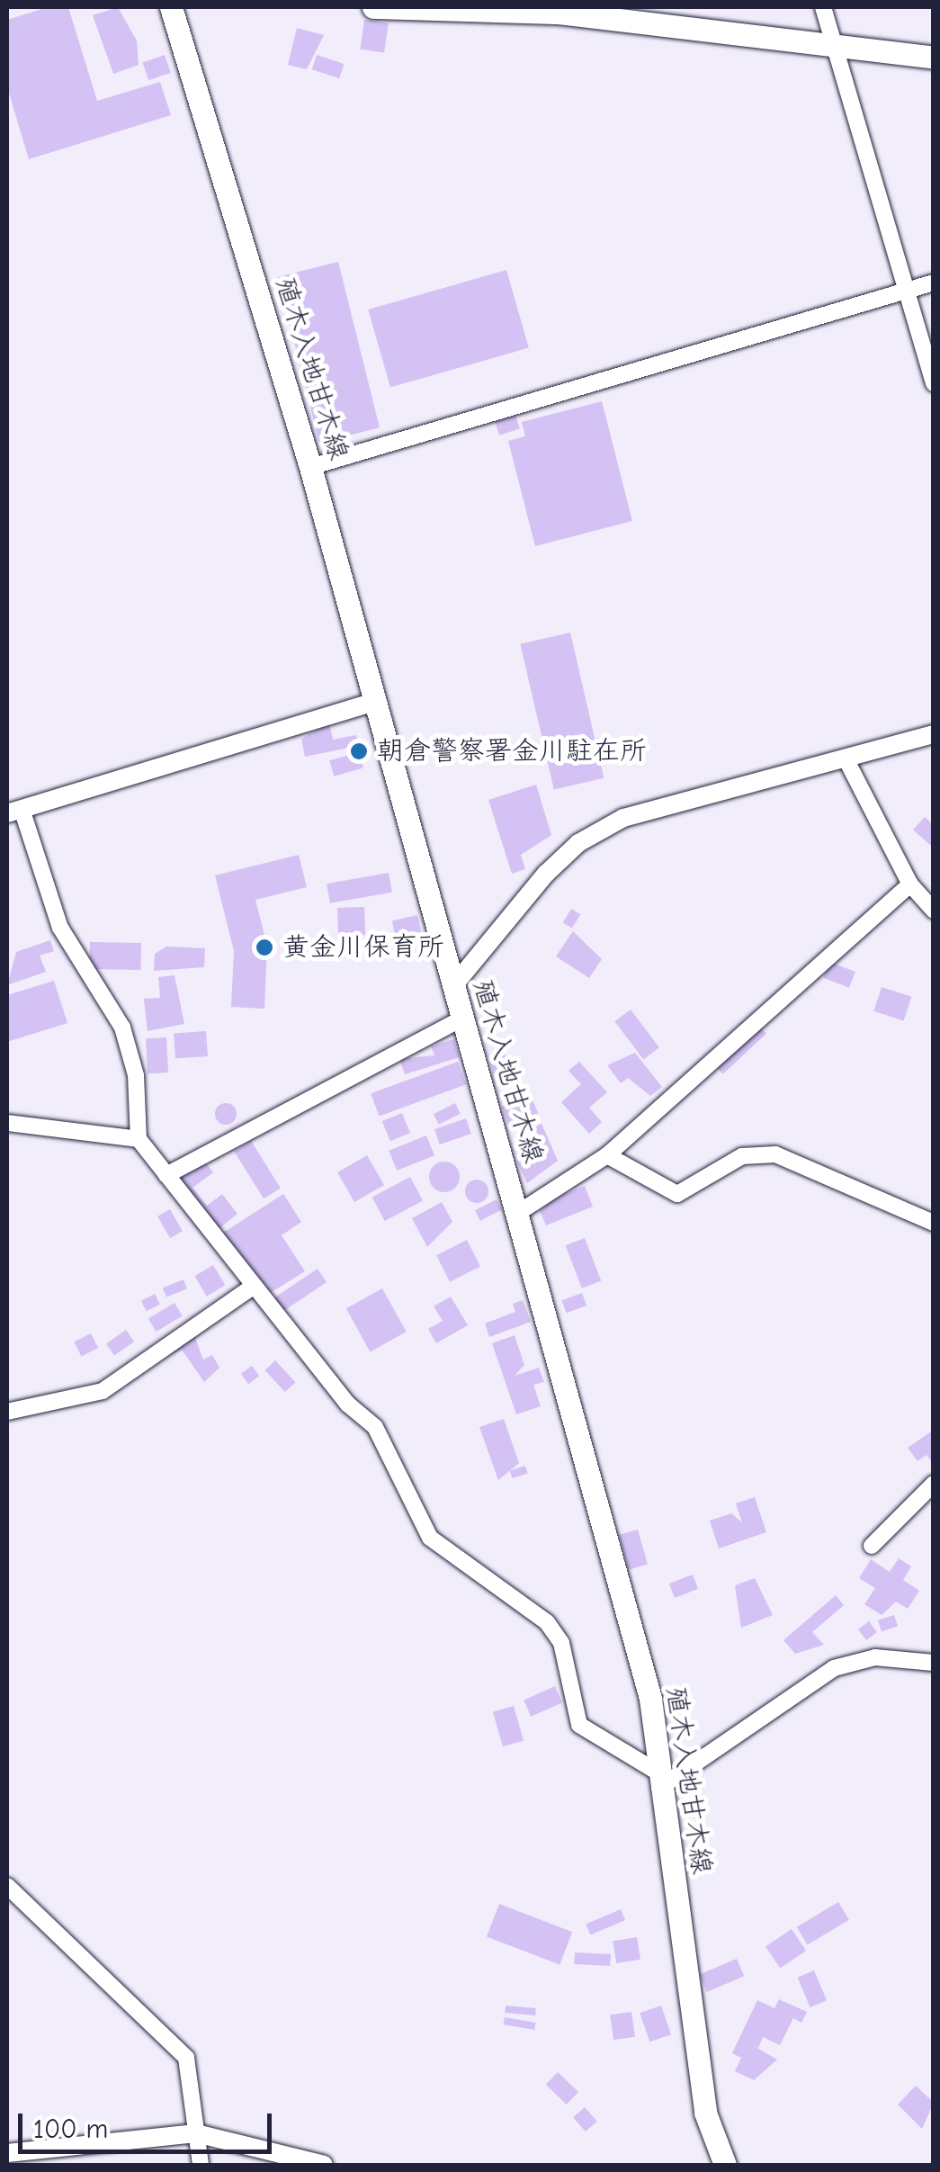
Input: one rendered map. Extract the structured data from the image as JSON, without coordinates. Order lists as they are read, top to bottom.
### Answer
{
  "streets": {
    "main road": ["殖木入地甘木線"]
  },
  "places": ["朝倉警察署金川駐在所", "黄金川保育所"],
  "scale_bar": "100 m"
}
